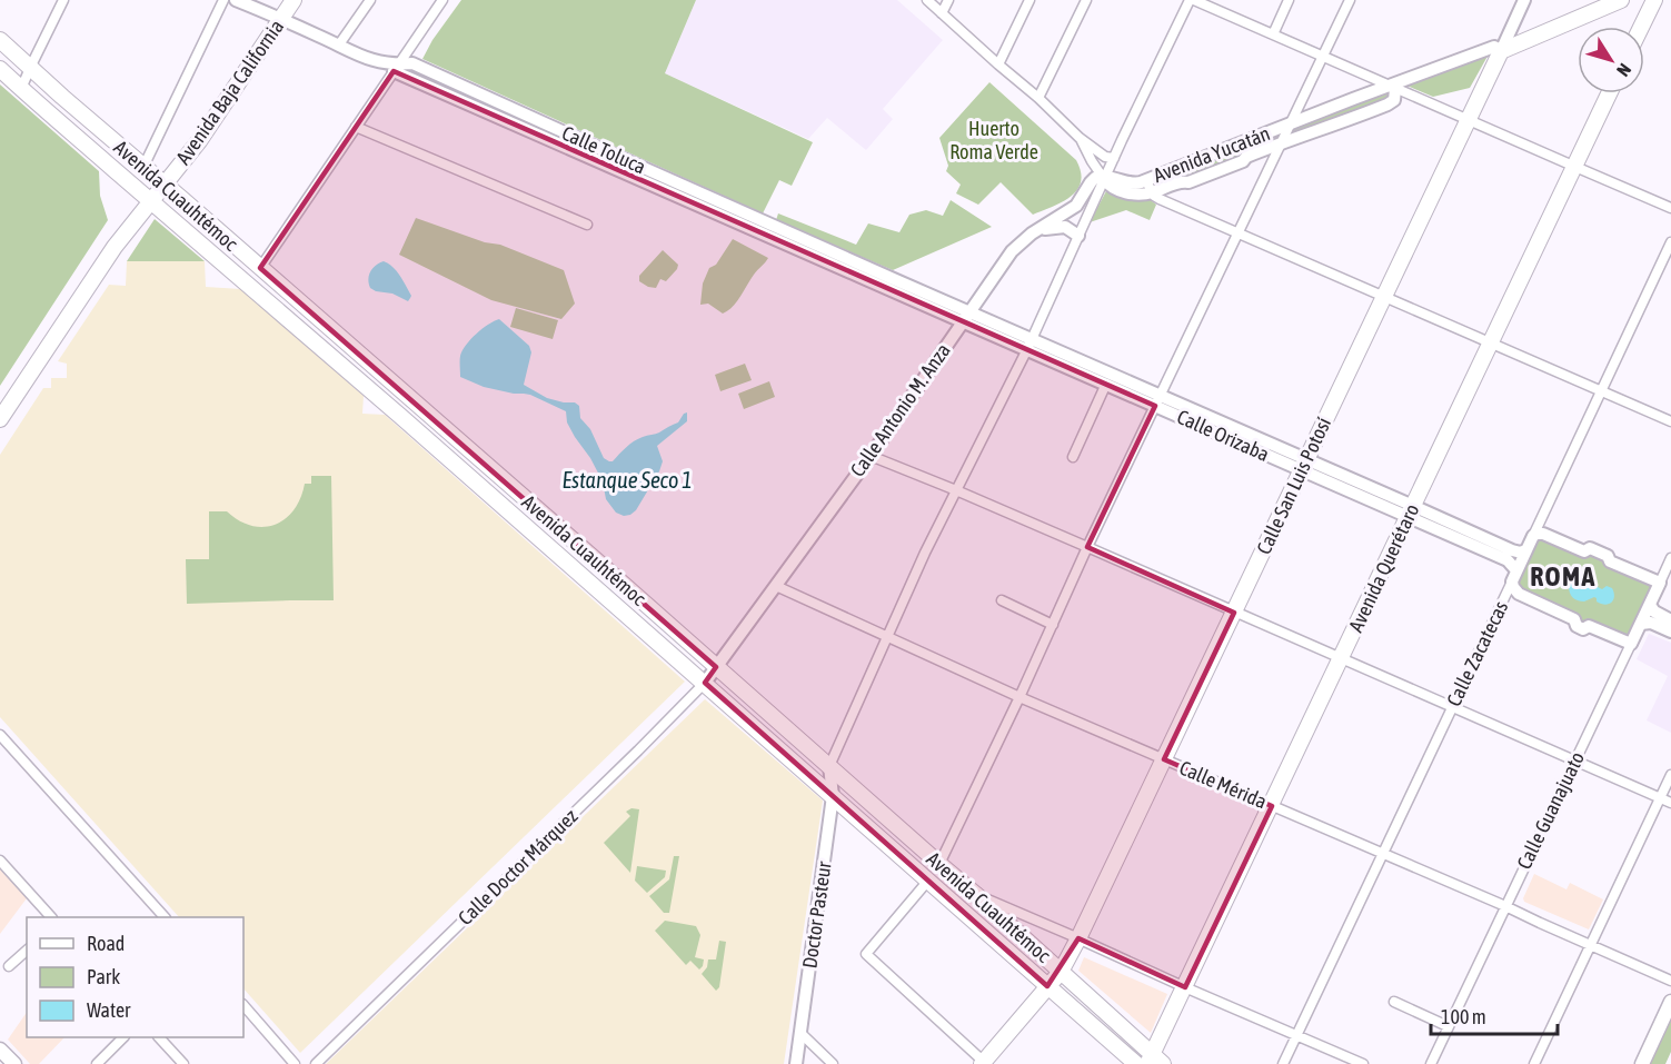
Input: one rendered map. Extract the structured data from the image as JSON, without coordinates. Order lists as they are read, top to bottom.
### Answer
{
  "streets": {
    "main road": [
      "Avenida Baja California",
      "Avenida Yucatán",
      "Avenida Cuauhtémoc",
      "Calle San Luis Potosí",
      "Avenida Querétaro"
    ],
    "street": [
      "Calle Toluca",
      "Calle Antonio M. Anza",
      "Calle Orizaba",
      "Calle Zacatecas",
      "Calle Mérida",
      "Calle Guanajuato",
      "Calle Doctor Márquez",
      "Doctor Pasteur"
    ]
  },
  "crossings": [
    ["Avenida Baja California", "Calle Toluca"],
    ["Avenida Baja California", "Avenida Cuauhtémoc"],
    ["Calle Toluca", "Calle Antonio M. Anza"],
    ["Calle Toluca", "Calle Orizaba"],
    ["Avenida Yucatán", "Calle Antonio M. Anza"],
    ["Avenida Yucatán", "Calle San Luis Potosí"],
    ["Avenida Cuauhtémoc", "Calle Antonio M. Anza"],
    ["Avenida Cuauhtémoc", "Calle San Luis Potosí"],
    ["Avenida Cuauhtémoc", "Avenida Querétaro"],
    ["Avenida Cuauhtémoc", "Calle Doctor Márquez"],
    ["Avenida Cuauhtémoc", "Doctor Pasteur"],
    ["Calle Antonio M. Anza", "Calle Orizaba"],
    ["Calle Antonio M. Anza", "Calle Mérida"],
    ["Calle Antonio M. Anza", "Calle Doctor Márquez"],
    ["Calle Orizaba", "Calle San Luis Potosí"],
    ["Calle Orizaba", "Avenida Querétaro"],
    ["Calle Orizaba", "Calle Zacatecas"],
    ["Calle Orizaba", "Calle Guanajuato"],
    ["Calle San Luis Potosí", "Calle Mérida"],
    ["Avenida Querétaro", "Calle Mérida"],
    ["Calle Zacatecas", "Calle Mérida"],
    ["Calle Mérida", "Calle Guanajuato"]
  ],
  "districts": ["ROMA"],
  "water": ["Estanque Seco 1"],
  "parks": ["Huerto Roma Verde"],
  "legend": ["Road", "Park", "Water"],
  "scale_bar": "100 m",
  "north": "bottom right"
}
